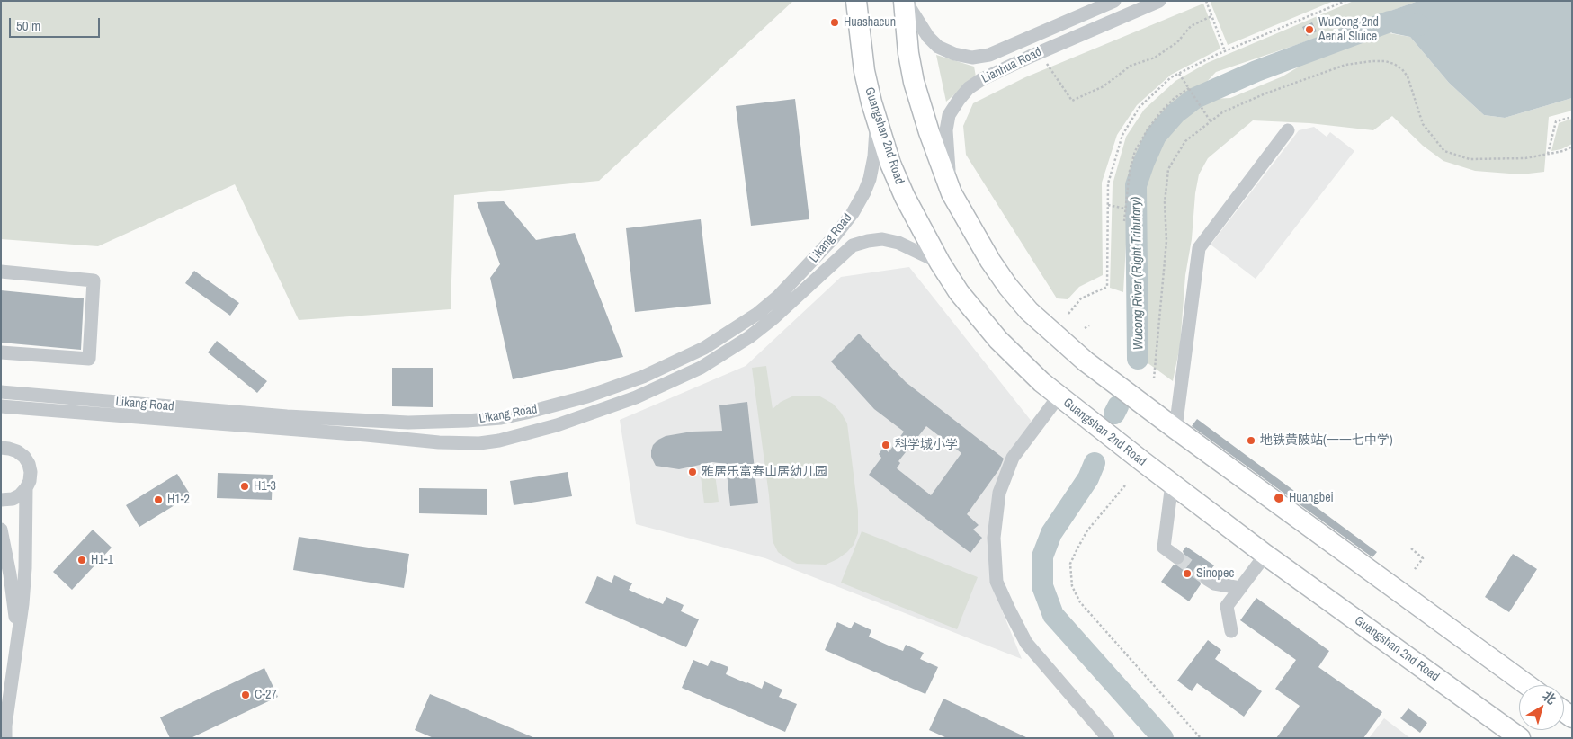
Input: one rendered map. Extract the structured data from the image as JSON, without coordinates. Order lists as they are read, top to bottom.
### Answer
{
  "streets": {
    "highway": ["Guangshan 2nd Road"],
    "street": ["Lianhua Road", "Likang Road"]
  },
  "crossings": [
    ["Guangshan 2nd Road", "Likang Road"]
  ],
  "water": ["Wucong River (Right Tributary)"],
  "places": [
    "Huashacun",
    "WuCong 2nd Aerial Sluice",
    "地铁黄陂站(一一七中学)",
    "科学城小学",
    "雅居乐富春山居幼儿园",
    "H1-3",
    "Huangbei",
    "H1-2",
    "H1-1",
    "Sinopec",
    "C-27"
  ],
  "scale_bar": "50 m",
  "north": "top right"
}
